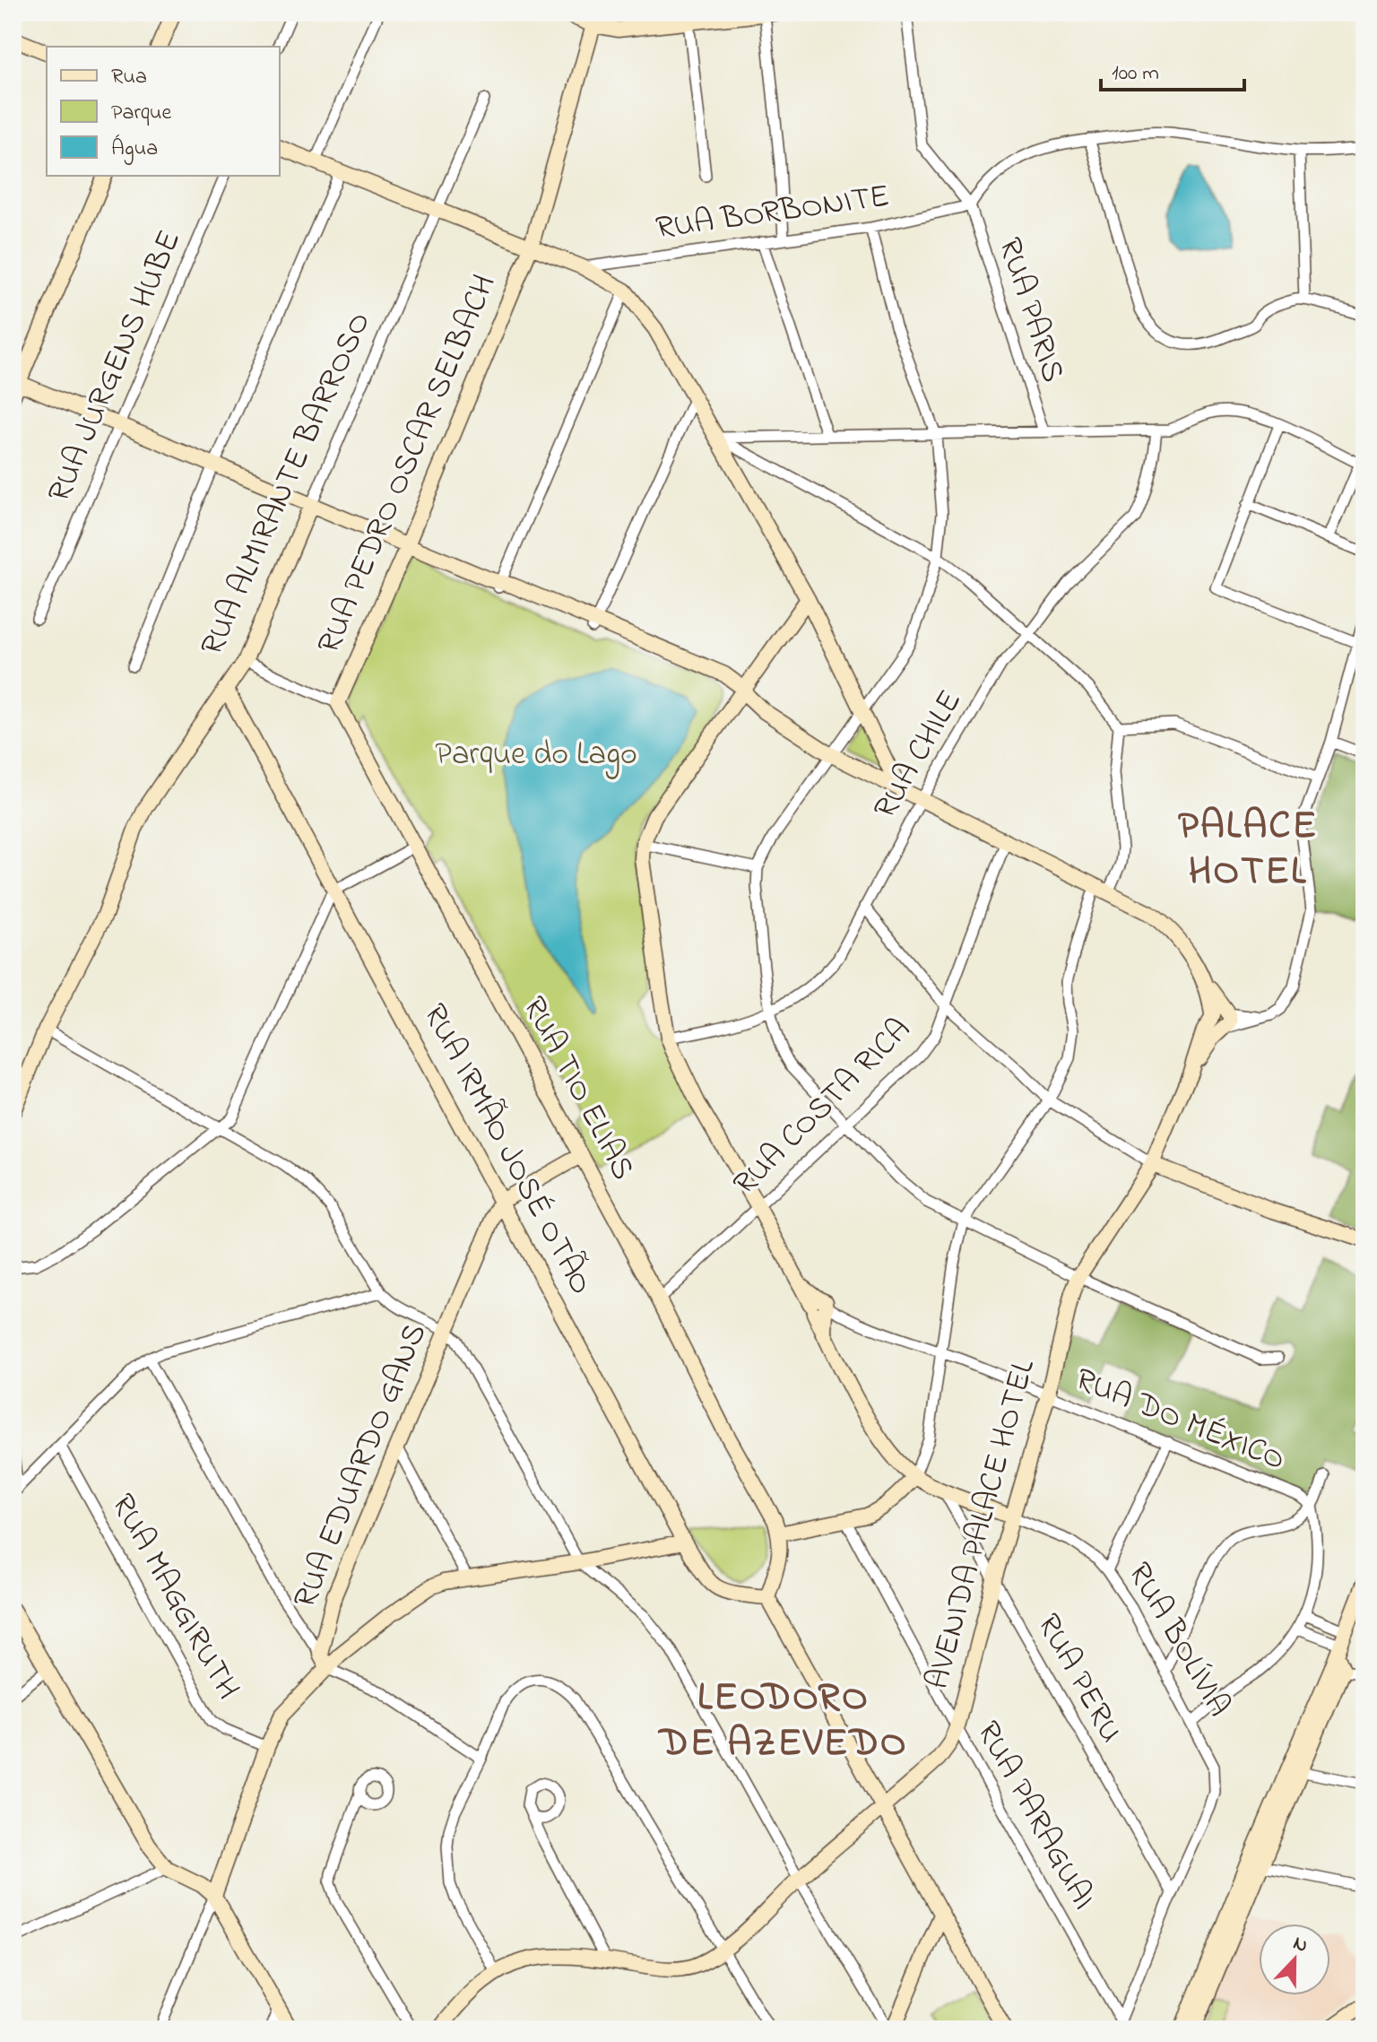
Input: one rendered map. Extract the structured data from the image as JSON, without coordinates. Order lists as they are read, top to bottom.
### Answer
{
  "streets": {
    "street": [
      "RUA BORBONITE",
      "RUA PARIS",
      "RUA JURGENS HUBE",
      "RUA PEDRO OSCAR SELBACH",
      "RUA ALMIRANTE BARROSO",
      "RUA CHILE",
      "RUA TIO ELIAS",
      "RUA COSTA RICA",
      "RUA IRMÃO JOSÉ OTÃO",
      "RUA DO MÉXICO",
      "RUA EDUARDO GANS",
      "AVENIDA PALACE HOTEL",
      "RUA MAGGIRUTH",
      "RUA BOLÍVIA",
      "RUA PERU",
      "RUA PARAGUAI"
    ]
  },
  "crossings": [
    ["RUA BORBONITE", "RUA PARIS"],
    ["RUA PEDRO OSCAR SELBACH", "RUA TIO ELIAS"],
    ["RUA ALMIRANTE BARROSO", "RUA IRMÃO JOSÉ OTÃO"],
    ["RUA TIO ELIAS", "RUA COSTA RICA"],
    ["RUA TIO ELIAS", "RUA IRMÃO JOSÉ OTÃO"],
    ["RUA IRMÃO JOSÉ OTÃO", "RUA EDUARDO GANS"],
    ["RUA DO MÉXICO", "AVENIDA PALACE HOTEL"],
    ["AVENIDA PALACE HOTEL", "RUA BOLÍVIA"],
    ["AVENIDA PALACE HOTEL", "RUA PERU"],
    ["AVENIDA PALACE HOTEL", "RUA PARAGUAI"],
    ["RUA BOLÍVIA", "RUA PERU"]
  ],
  "districts": ["PALACE HOTEL", "LEODORO DE AZEVEDO"],
  "parks": ["Parque do Lago"],
  "legend": ["Rua", "Parque", "Água"],
  "scale_bar": "100 m",
  "north": "top"
}
